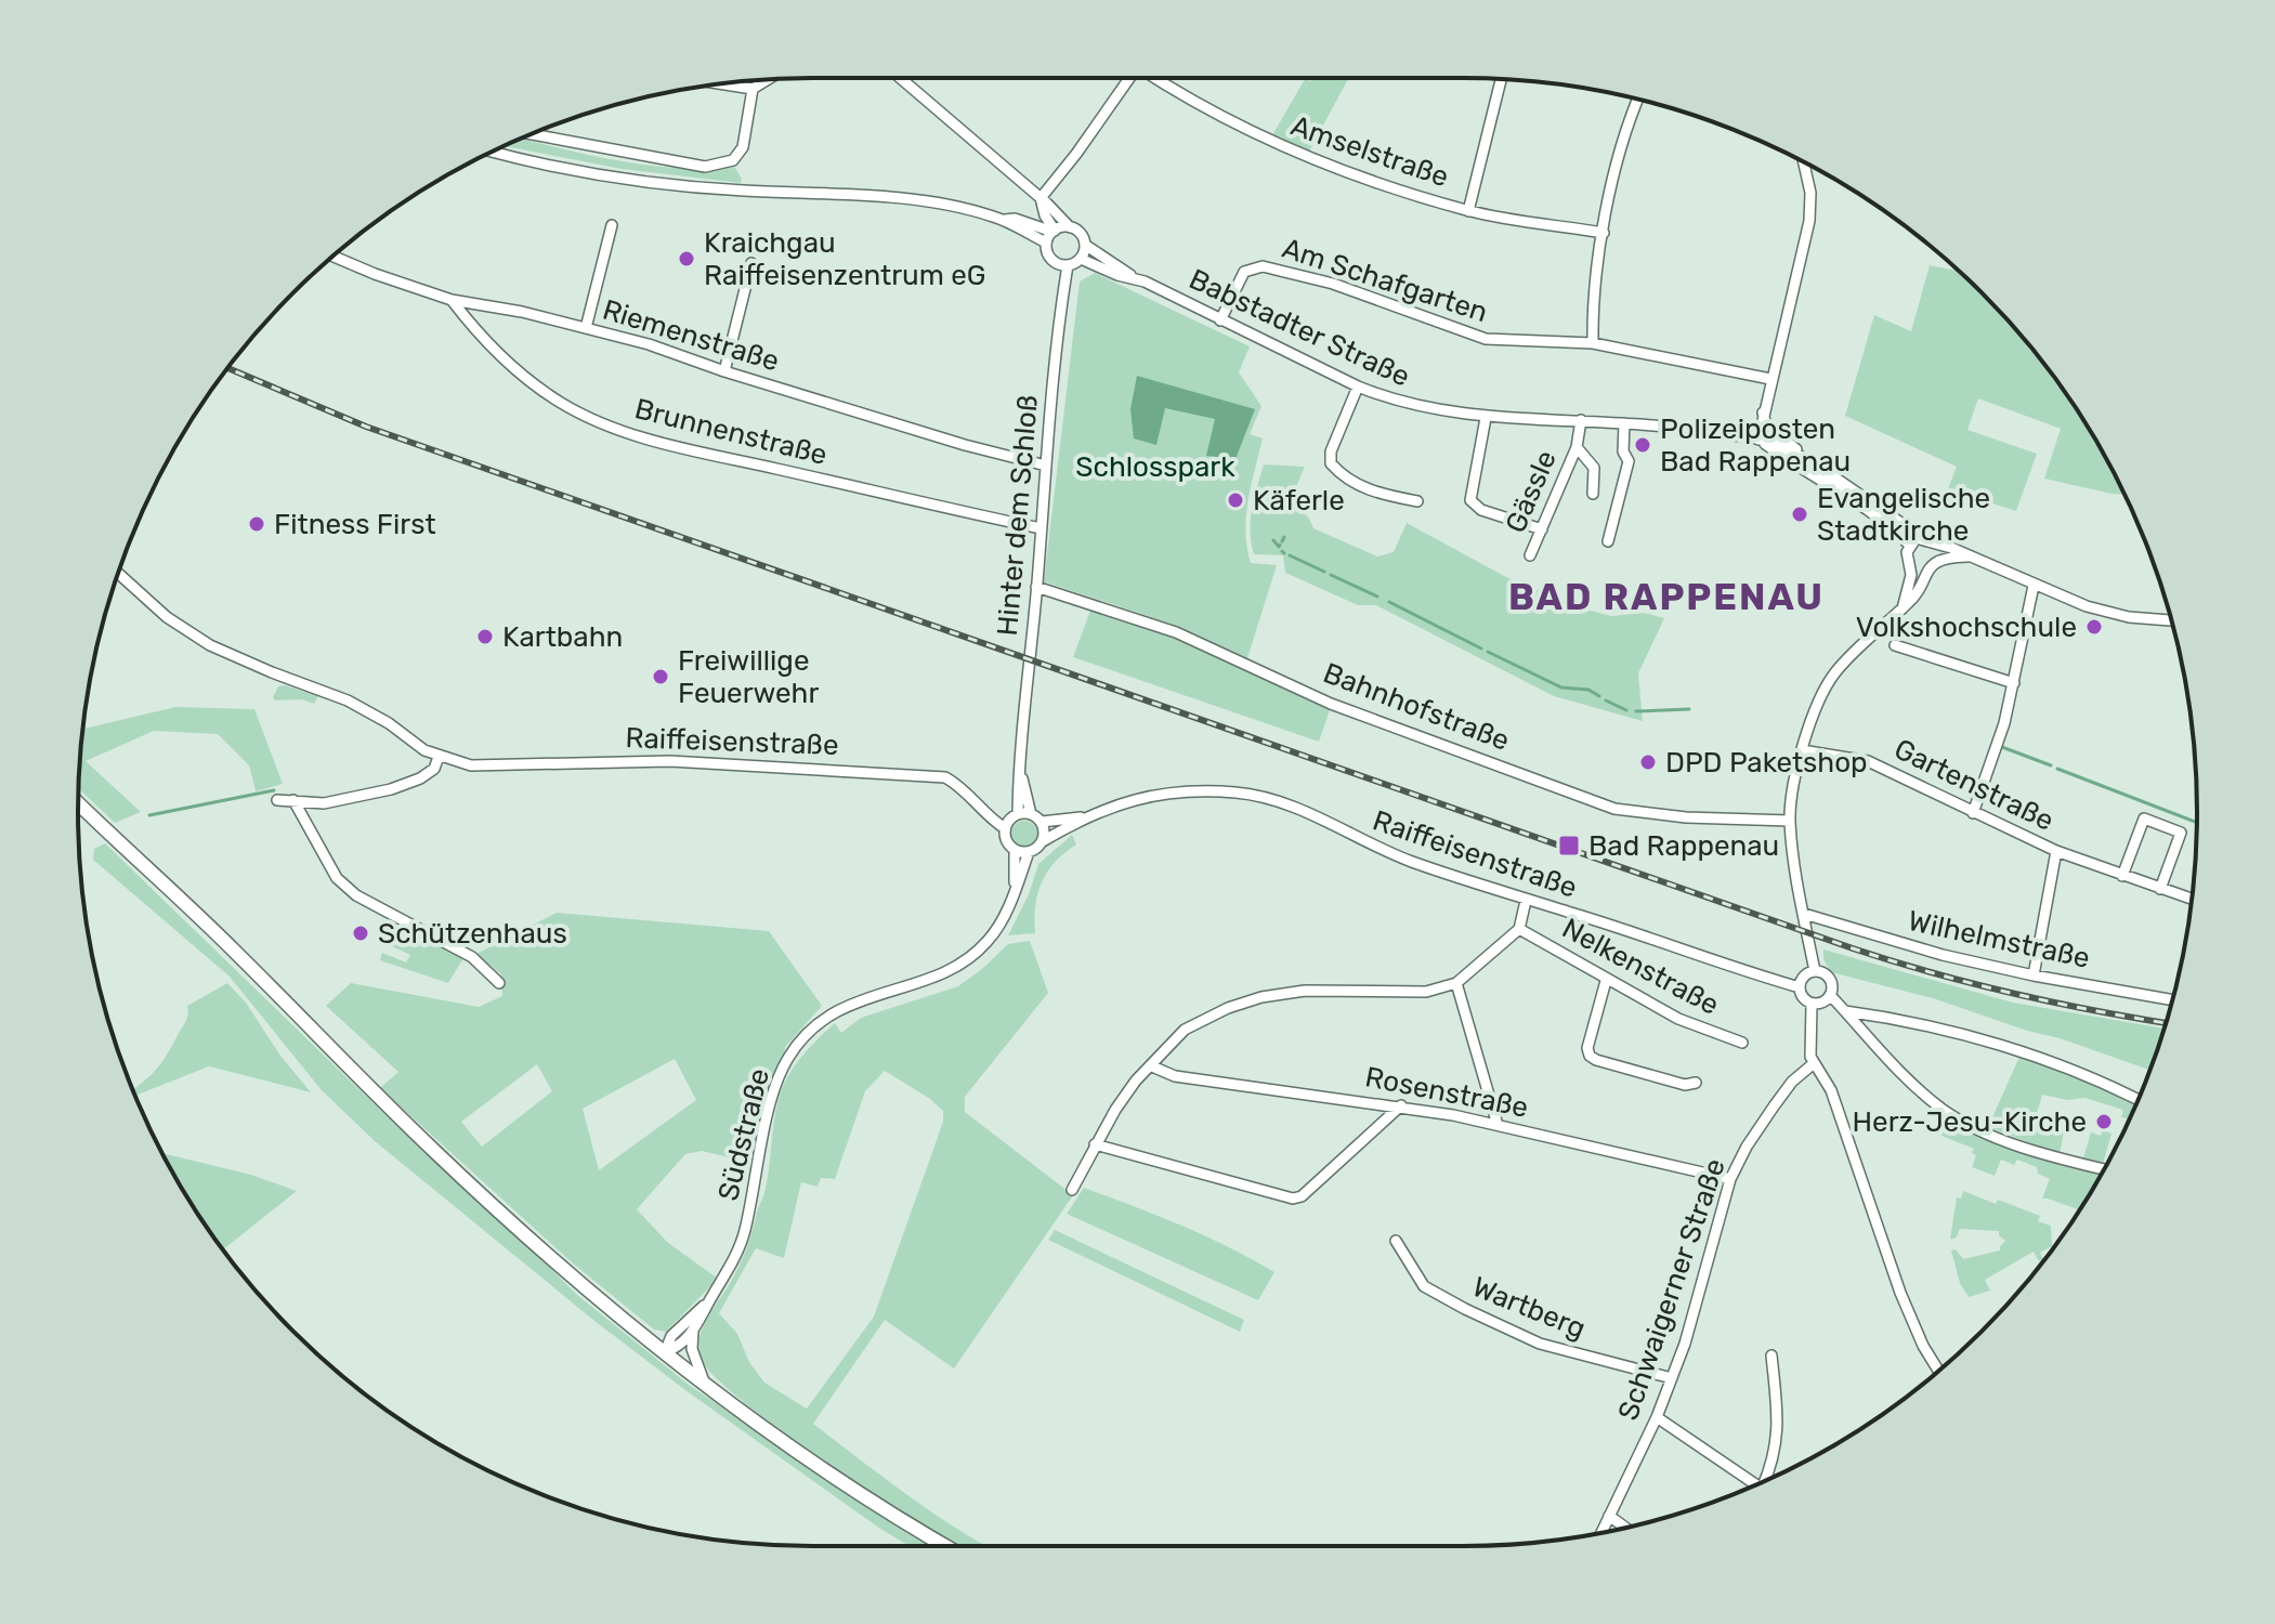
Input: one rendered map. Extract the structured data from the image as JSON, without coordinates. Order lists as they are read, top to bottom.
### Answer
{
  "streets": {
    "street": [
      "Amselstraße",
      "Am Schafgarten",
      "Babstadter Straße",
      "Riemenstraße",
      "Brunnenstraße",
      "Gässle",
      "Hinter dem Schloß",
      "Bahnhofstraße",
      "Raiffeisenstraße",
      "Gartenstraße",
      "Wilhelmstraße",
      "Nelkenstraße",
      "Rosenstraße",
      "Südstraße",
      "Schwaigerner Straße",
      "Wartberg"
    ]
  },
  "crossings": [
    ["Am Schafgarten", "Babstadter Straße"],
    ["Babstadter Straße", "Gässle"],
    ["Babstadter Straße", "Hinter dem Schloß"],
    ["Riemenstraße", "Brunnenstraße"],
    ["Riemenstraße", "Hinter dem Schloß"],
    ["Brunnenstraße", "Hinter dem Schloß"],
    ["Hinter dem Schloß", "Bahnhofstraße"],
    ["Hinter dem Schloß", "Raiffeisenstraße"],
    ["Hinter dem Schloß", "Südstraße"],
    ["Raiffeisenstraße", "Südstraße"],
    ["Rosenstraße", "Schwaigerner Straße"],
    ["Schwaigerner Straße", "Wartberg"]
  ],
  "districts": ["BAD RAPPENAU"],
  "parks": ["Schlosspark"],
  "places": {
    "other": [
      "Kraichgau Raiffeisenzentrum eG",
      "Polizeiposten Bad Rappenau",
      "Käferle",
      "Evangelische Stadtkirche",
      "Fitness First",
      "Volkshochschule",
      "Kartbahn",
      "Freiwillige Feuerwehr",
      "DPD Paketshop",
      "Schützenhaus",
      "Herz-Jesu-Kirche"
    ],
    "transit": ["Bad Rappenau"]
  }
}
